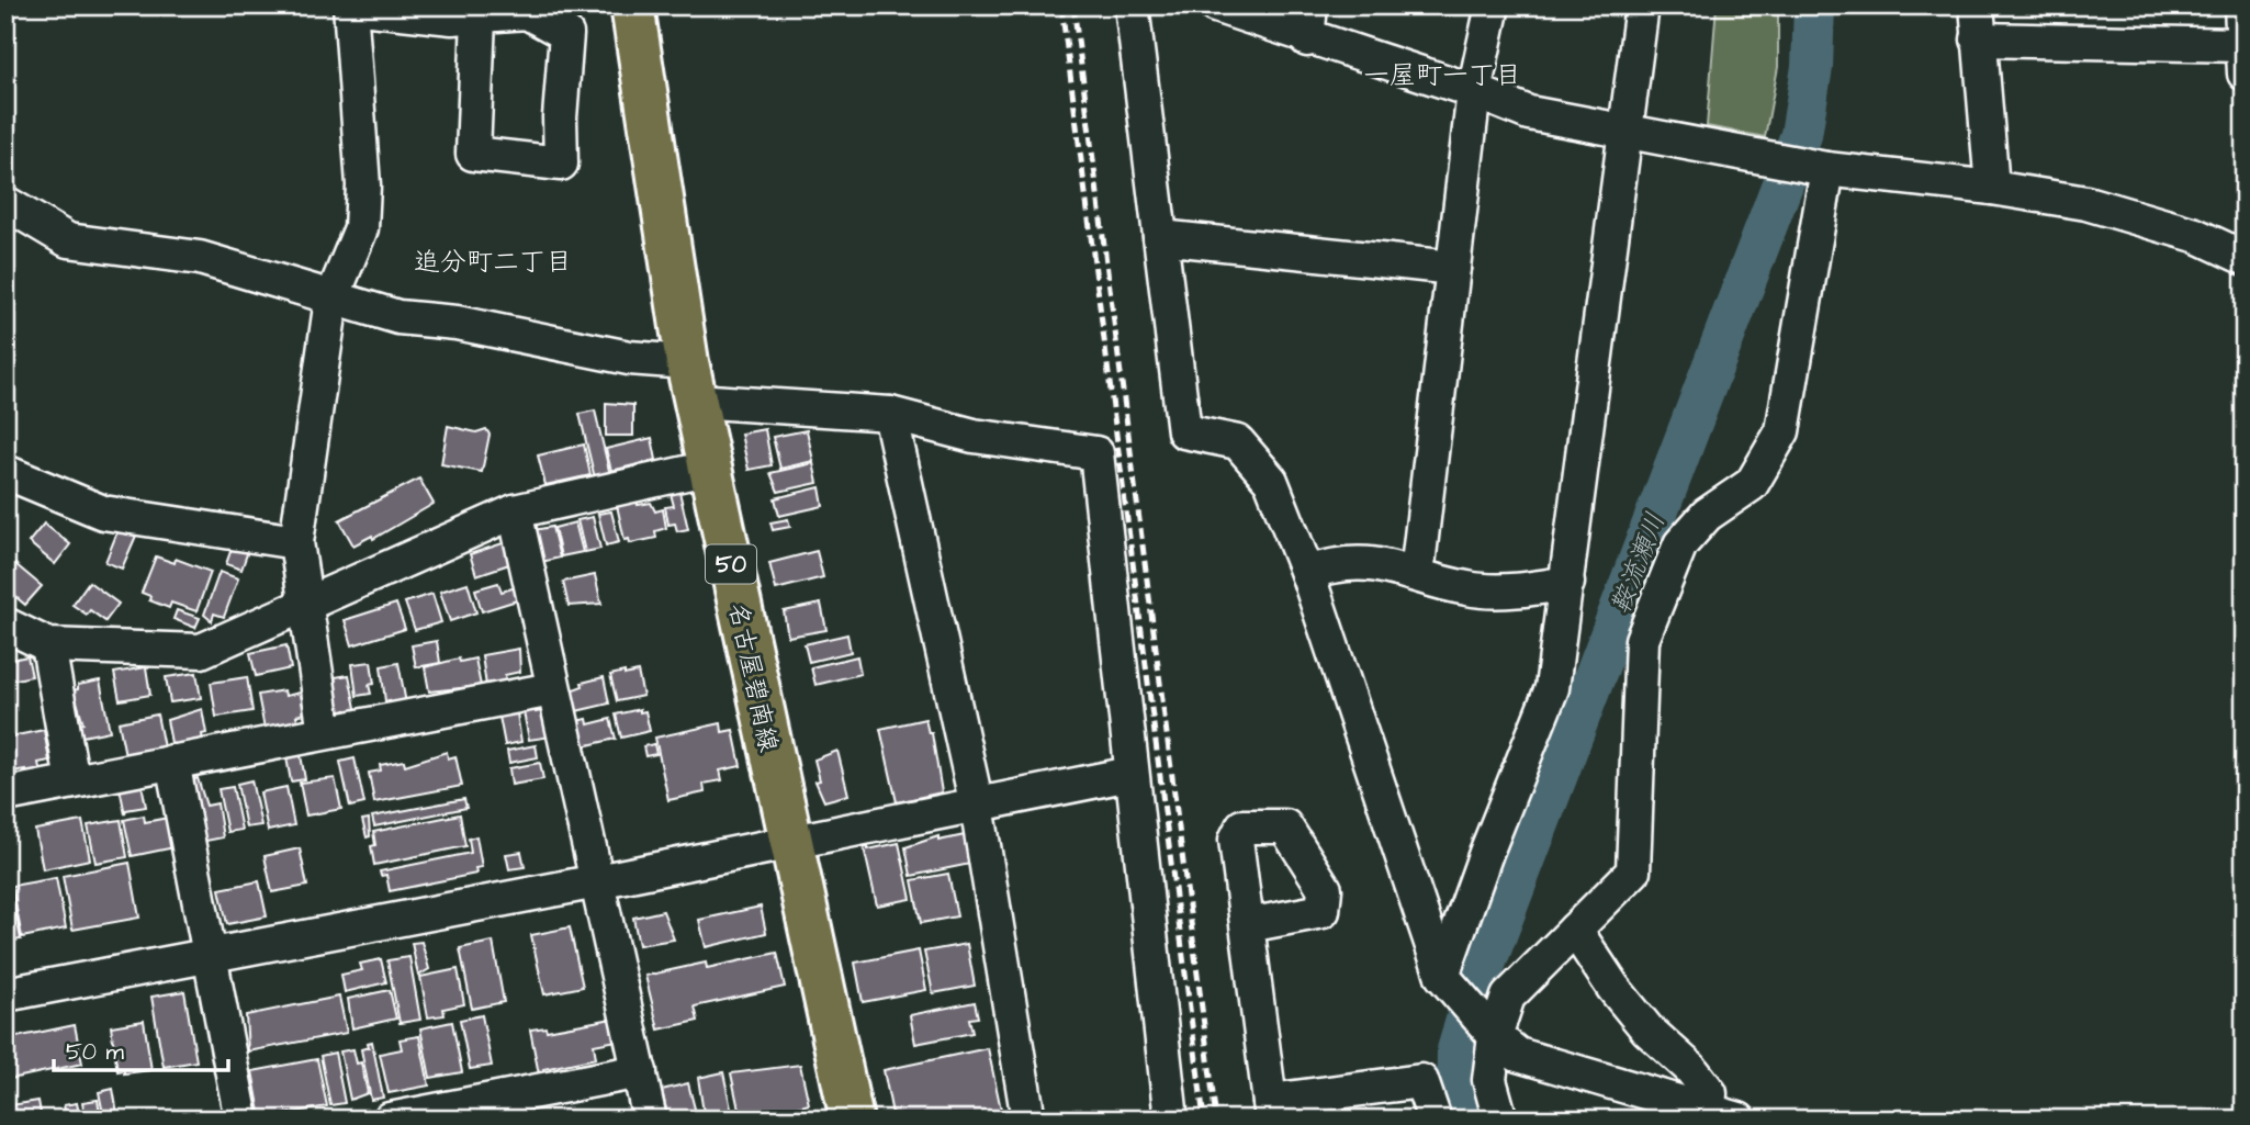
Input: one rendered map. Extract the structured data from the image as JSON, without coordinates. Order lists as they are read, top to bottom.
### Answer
{
  "streets": {
    "main road": ["50", "名古屋碧南線"]
  },
  "districts": ["一屋町一丁目", "追分町二丁目"],
  "water": ["鞍流瀬川"],
  "scale_bar": "50 m"
}
